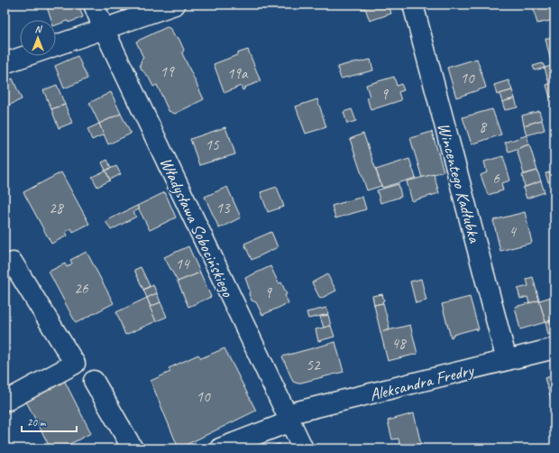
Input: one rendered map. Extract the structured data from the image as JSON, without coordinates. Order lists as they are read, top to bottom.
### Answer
{
  "streets": {
    "street": ["Wincentego Kadłubka", "Władysława Sobocińskiego", "Aleksandra Fredry"]
  },
  "crossings": [
    ["Wincentego Kadłubka", "Aleksandra Fredry"],
    ["Władysława Sobocińskiego", "Aleksandra Fredry"]
  ],
  "house_numbers": [
    "19",
    "19a",
    "10",
    "9",
    "8",
    "15",
    "6",
    "28",
    "13",
    "4",
    "14",
    "26",
    "9",
    "48",
    "52",
    "10"
  ],
  "scale_bar": "20 m",
  "north": "top"
}
